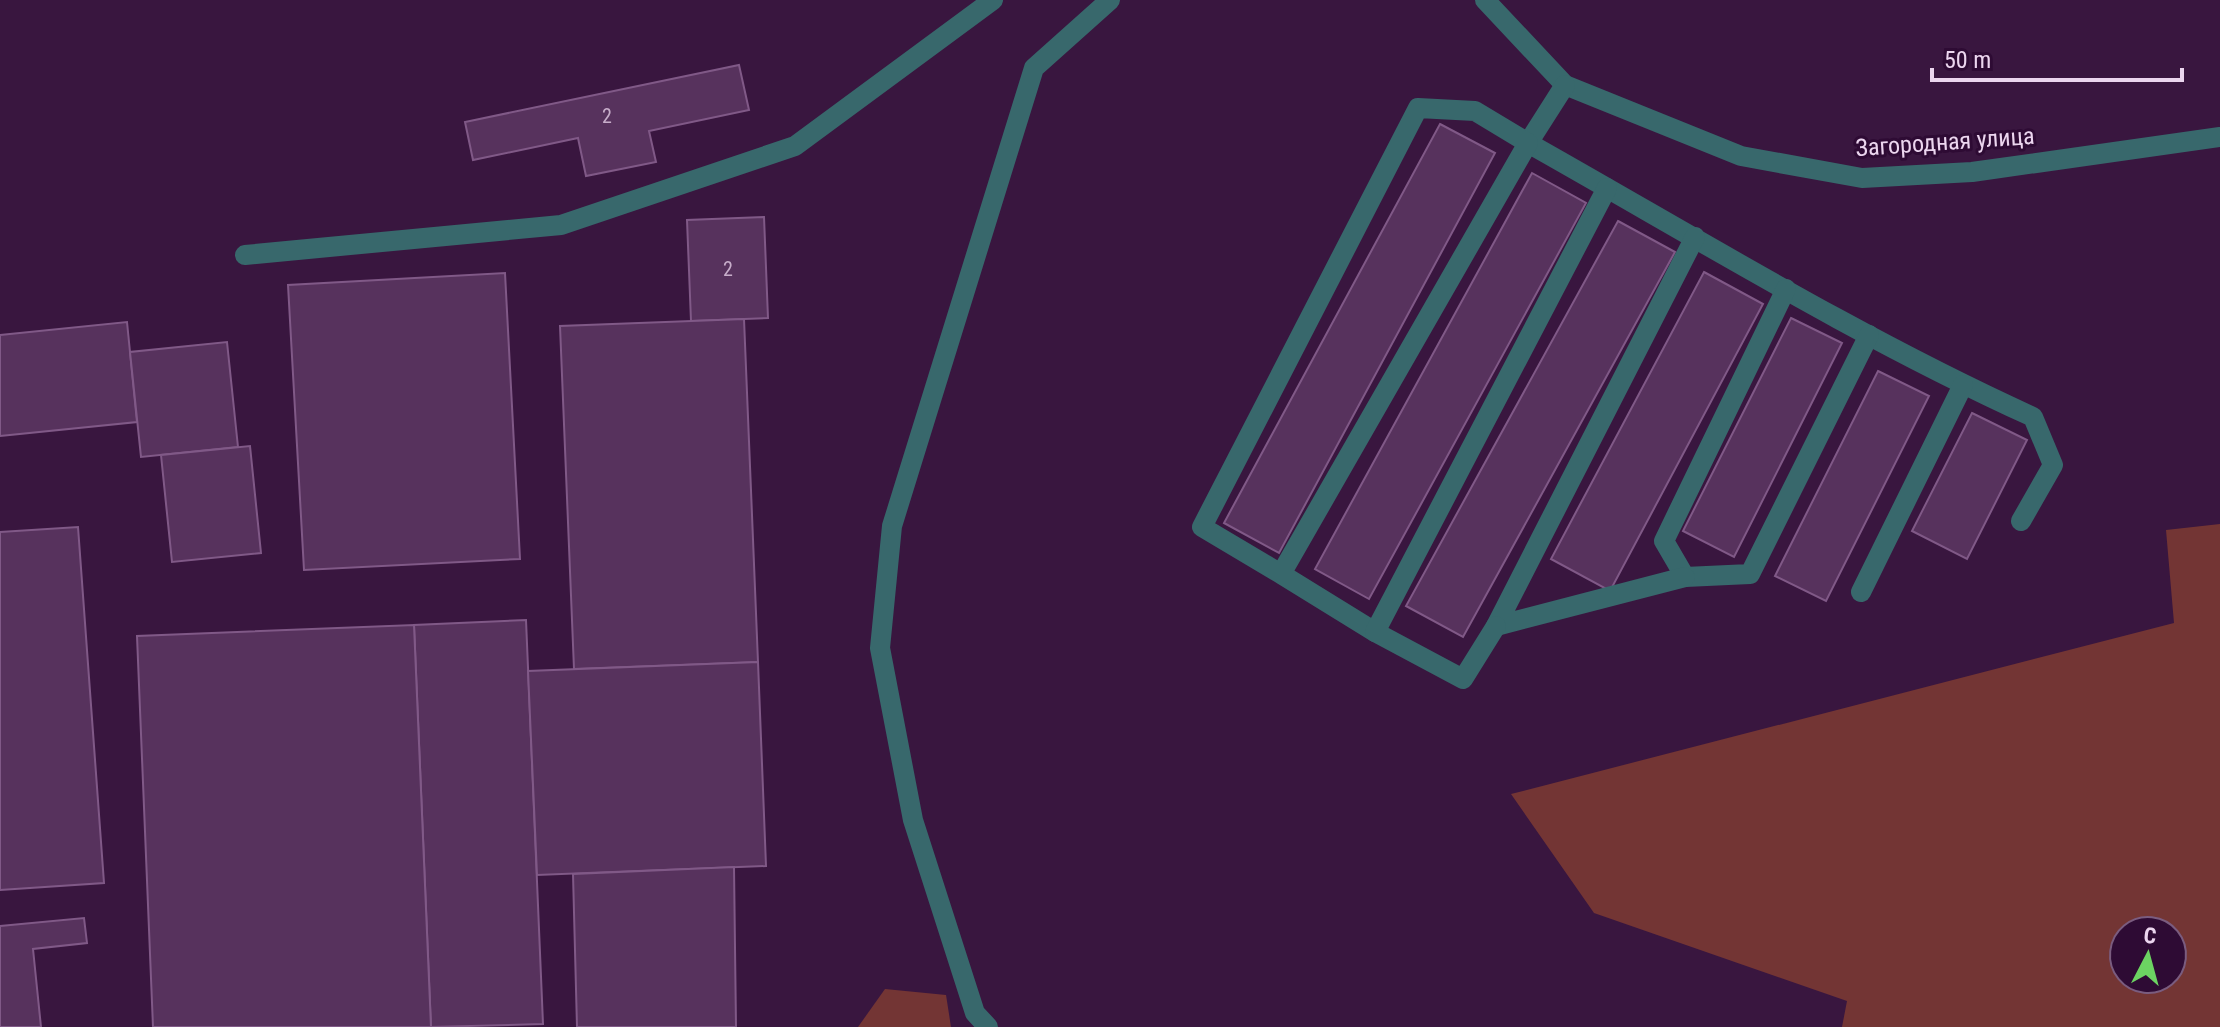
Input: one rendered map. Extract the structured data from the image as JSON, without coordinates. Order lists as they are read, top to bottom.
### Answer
{
  "streets": {
    "lane": ["Загородная улица"]
  },
  "house_numbers": ["2", "2"],
  "scale_bar": "50 m",
  "north": "top"
}
